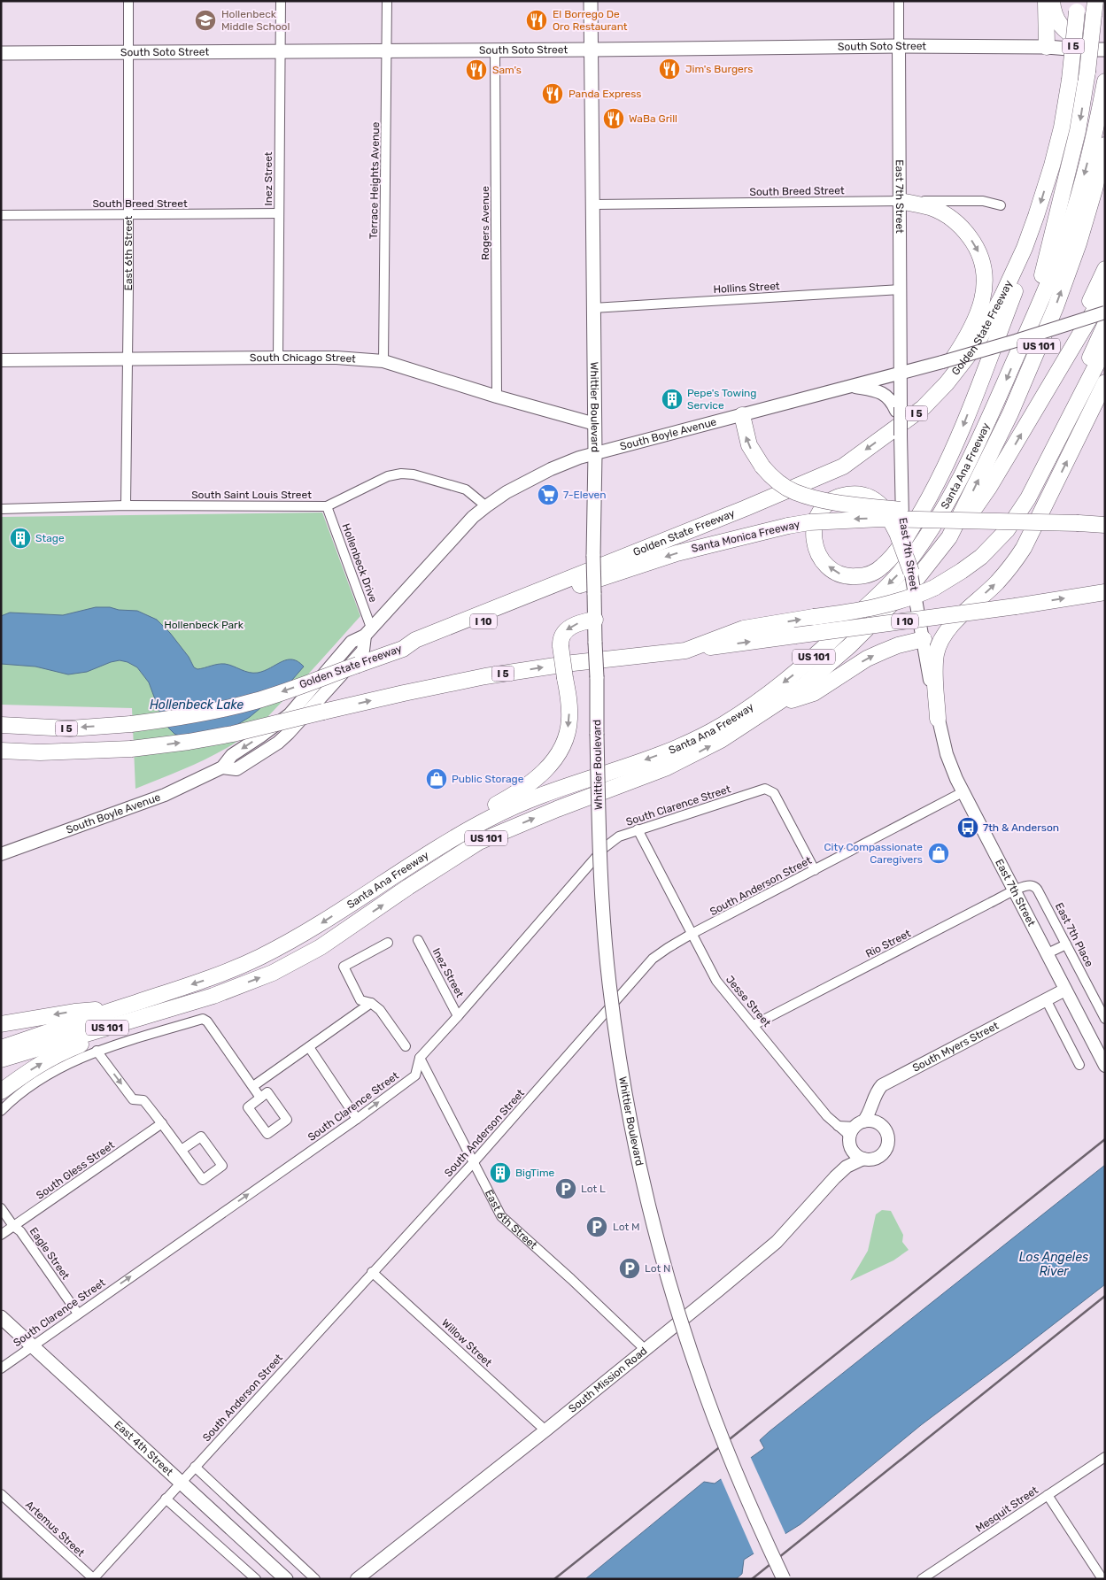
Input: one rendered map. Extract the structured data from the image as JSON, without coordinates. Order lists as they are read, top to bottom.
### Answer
{
  "streets": {
    "highway": [
      "I 5",
      "Golden State Freeway",
      "US 101",
      "Santa Ana Freeway",
      "Santa Monica Freeway",
      "I 10"
    ],
    "main road": [
      "South Soto Street",
      "East 7th Street",
      "South Chicago Street",
      "Whittier Boulevard",
      "South Boyle Avenue",
      "South Myers Street",
      "South Mission Road",
      "East 4th Street"
    ],
    "street": [
      "Inez Street",
      "Terrace Heights Avenue",
      "South Breed Street",
      "Rogers Avenue",
      "East 6th Street",
      "Hollins Street",
      "South Saint Louis Street",
      "Hollenbeck Drive",
      "South Clarence Street",
      "South Anderson Street",
      "East 7th Place",
      "Rio Street",
      "Jesse Street",
      "South Gless Street",
      "Eagle Street",
      "Willow Street",
      "Mesquit Street",
      "Artemus Street"
    ]
  },
  "crossings": [
    ["I 5", "I 10"],
    ["South Soto Street", "Inez Street"],
    ["South Soto Street", "Terrace Heights Avenue"],
    ["South Soto Street", "East 7th Street"],
    ["South Soto Street", "Rogers Avenue"],
    ["South Soto Street", "East 6th Street"],
    ["South Soto Street", "Whittier Boulevard"],
    ["Inez Street", "South Breed Street"],
    ["Inez Street", "South Chicago Street"],
    ["Inez Street", "South Clarence Street"],
    ["Terrace Heights Avenue", "South Chicago Street"],
    ["South Breed Street", "East 7th Street"],
    ["South Breed Street", "East 6th Street"],
    ["South Breed Street", "Whittier Boulevard"],
    ["East 7th Street", "Hollins Street"],
    ["East 7th Street", "Golden State Freeway"],
    ["East 7th Street", "South Boyle Avenue"],
    ["East 7th Street", "South Anderson Street"],
    ["East 7th Street", "Rio Street"],
    ["East 7th Street", "South Myers Street"],
    ["Rogers Avenue", "South Chicago Street"],
    ["East 6th Street", "South Chicago Street"],
    ["East 6th Street", "South Saint Louis Street"],
    ["East 6th Street", "South Clarence Street"],
    ["East 6th Street", "South Anderson Street"],
    ["East 6th Street", "South Mission Road"],
    ["Hollins Street", "Whittier Boulevard"],
    ["Golden State Freeway", "Santa Monica Freeway"],
    ["South Chicago Street", "Whittier Boulevard"],
    ["Whittier Boulevard", "South Boyle Avenue"],
    ["South Boyle Avenue", "South Saint Louis Street"],
    ["South Boyle Avenue", "Hollenbeck Drive"],
    ["South Saint Louis Street", "Hollenbeck Drive"],
    ["South Clarence Street", "South Anderson Street"],
    ["South Clarence Street", "Jesse Street"],
    ["South Clarence Street", "Eagle Street"],
    ["South Clarence Street", "East 4th Street"],
    ["South Anderson Street", "Jesse Street"],
    ["South Anderson Street", "Willow Street"],
    ["South Anderson Street", "East 4th Street"],
    ["South Anderson Street", "Artemus Street"],
    ["East 7th Place", "Rio Street"],
    ["Rio Street", "Jesse Street"],
    ["Jesse Street", "South Myers Street"],
    ["Jesse Street", "South Mission Road"],
    ["South Myers Street", "South Mission Road"],
    ["South Gless Street", "Eagle Street"],
    ["Willow Street", "South Mission Road"]
  ],
  "one_way": ["South Clarence Street"],
  "water": ["Hollenbeck Lake", "Los Angeles River"],
  "parks": ["Hollenbeck Park"],
  "places": {
    "school or university": ["Hollenbeck Middle School"],
    "restaurant": [
      "El Borrego De Oro Restaurant",
      "Jim's Burgers",
      "Sam's",
      "Panda Express",
      "WaBa Grill"
    ],
    "building": ["Pepe's Towing Service", "Stage", "BigTime"],
    "supermarket": ["7-Eleven"],
    "shop": ["Public Storage", "City Compassionate Caregivers"],
    "bus stop": ["7th & Anderson"],
    "parking": ["Lot L", "Lot M", "Lot N"]
  }
}
